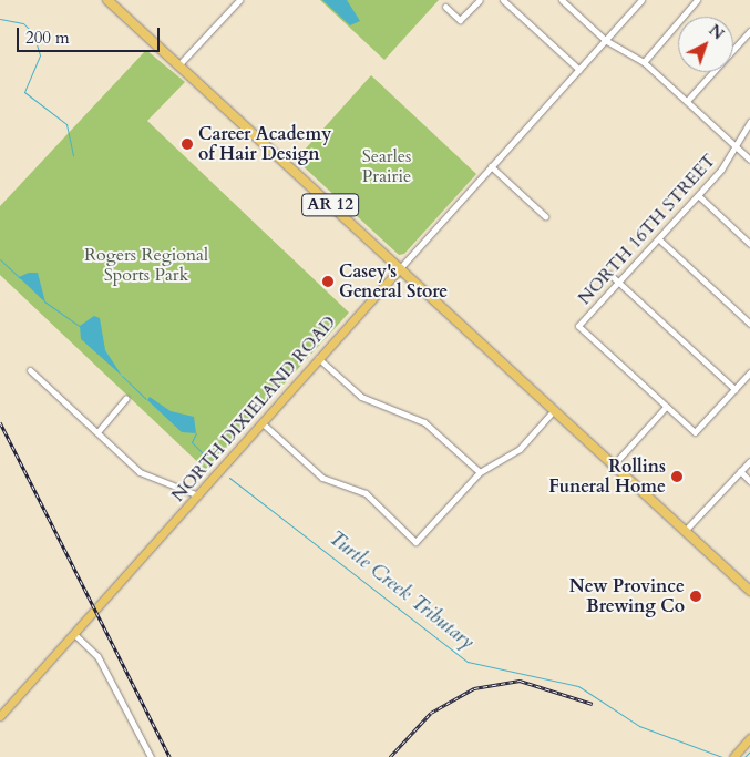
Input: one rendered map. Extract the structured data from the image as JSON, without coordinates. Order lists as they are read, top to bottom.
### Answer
{
  "streets": {
    "highway": ["AR 12"],
    "main road": ["NORTH DIXIELAND ROAD"],
    "street": ["NORTH 16TH STREET"]
  },
  "crossings": [
    ["AR 12", "NORTH DIXIELAND ROAD"]
  ],
  "water": ["Turtle Creek Tributary"],
  "parks": ["Searles Prairie", "Rogers Regional Sports Park"],
  "places": [
    "Career Academy of Hair Design",
    "Casey's General Store",
    "Rollins Funeral Home",
    "New Province Brewing Co"
  ],
  "scale_bar": "200 m",
  "north": "top right"
}
